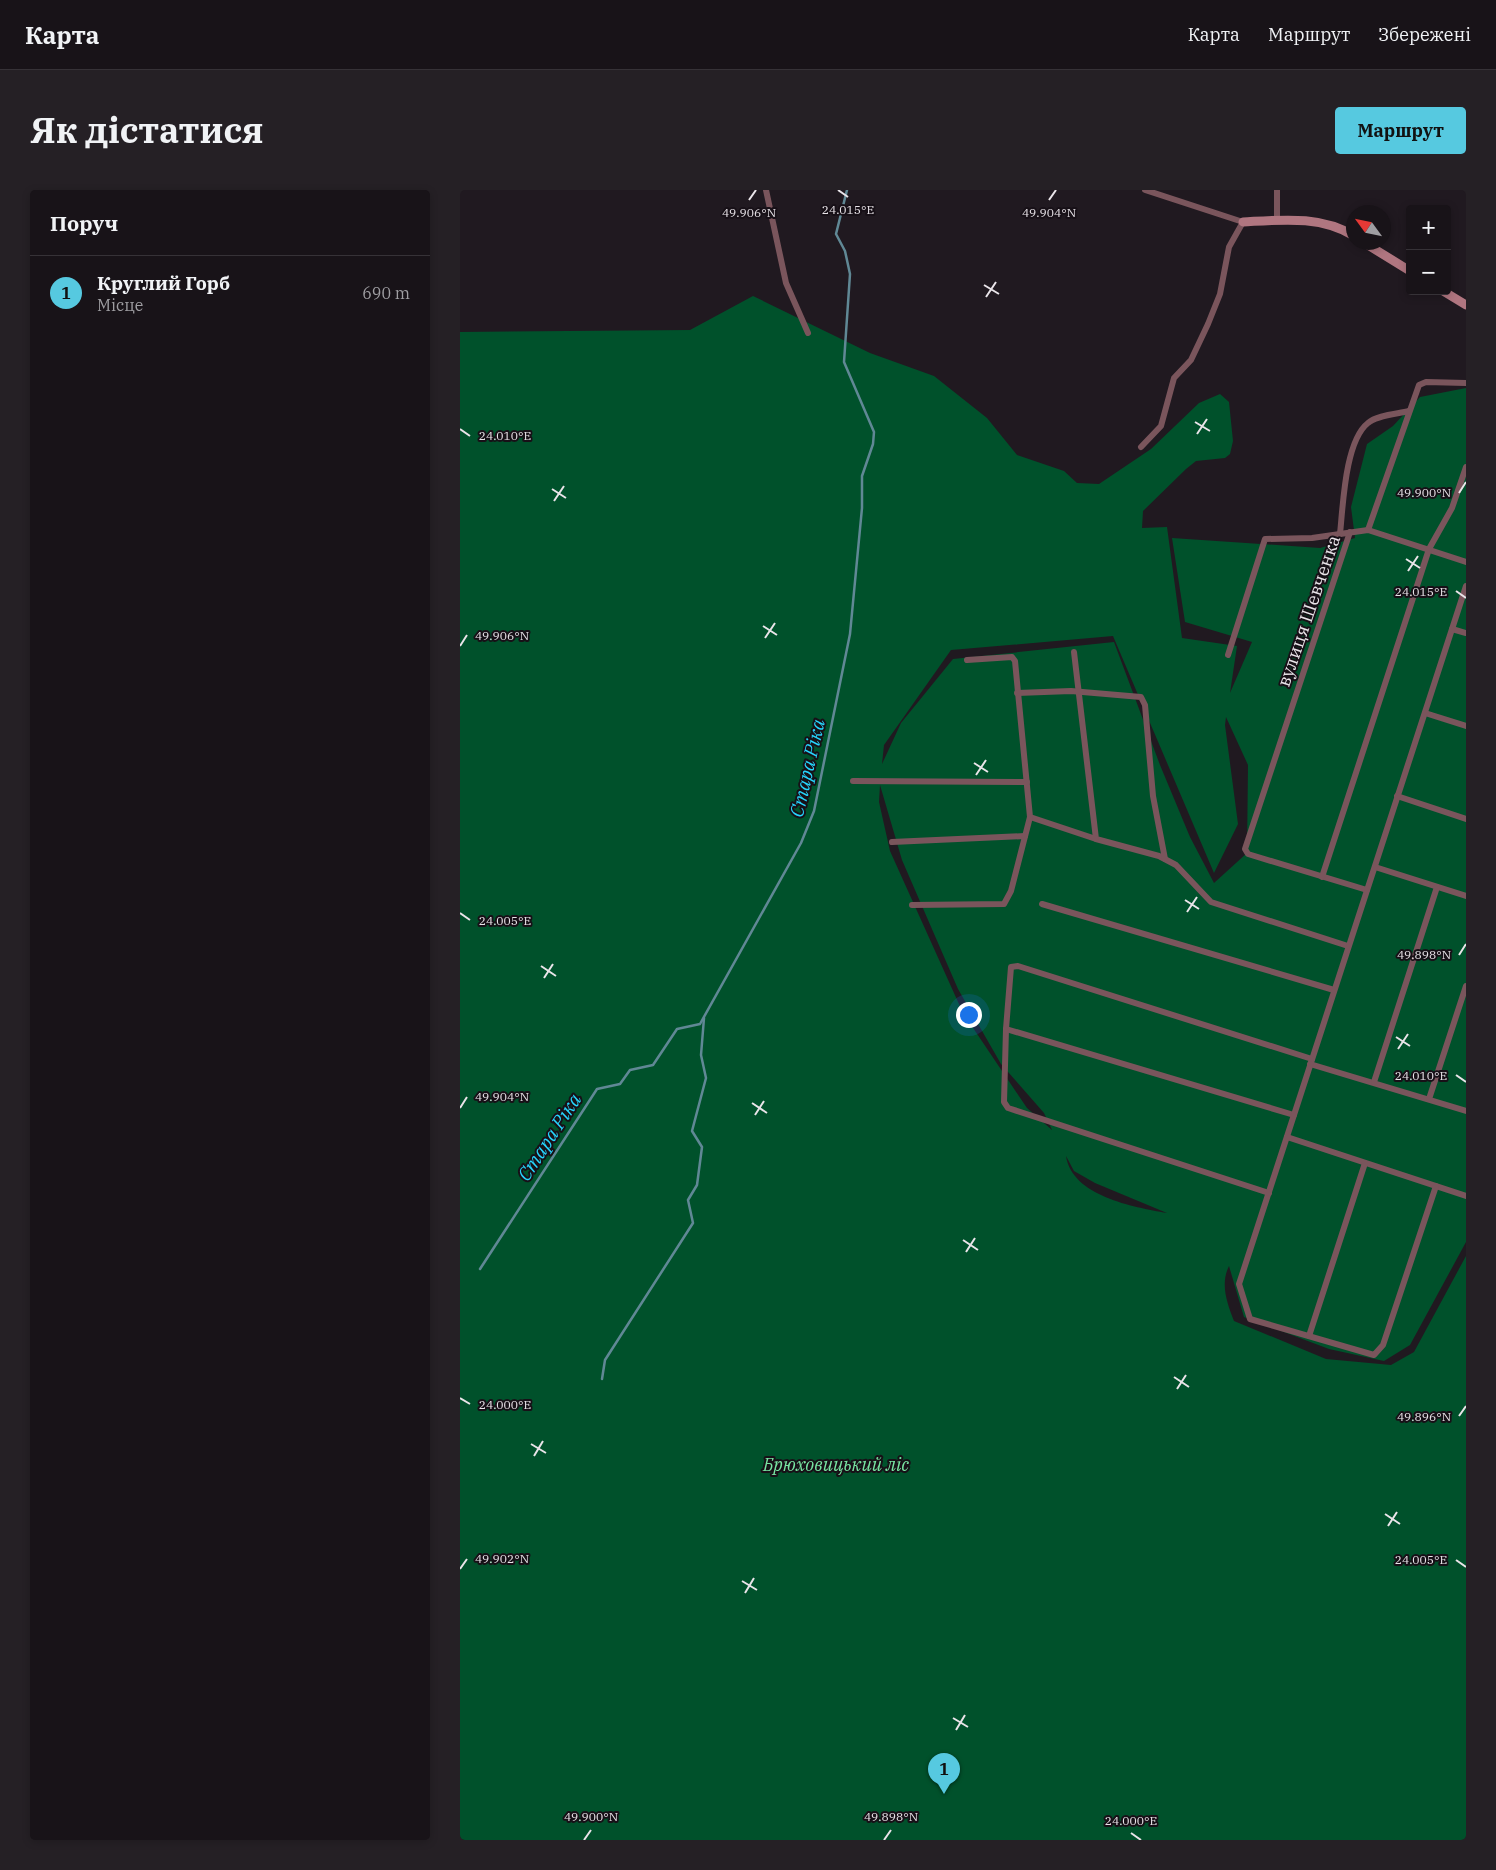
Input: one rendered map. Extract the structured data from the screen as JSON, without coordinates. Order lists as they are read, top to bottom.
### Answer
{
  "streets": {
    "street": ["вулиця Шевченка"]
  },
  "water": ["Стара Ріка"],
  "parks": ["Брюховицький ліс"],
  "north": "top left",
  "page": {
    "header": "Карта",
    "nav": ["Карта", "Маршрут", "Збережені"],
    "title": "Як дістатися",
    "buttons": "Маршрут",
    "heading": "Поруч",
    "map_buttons": ["+", "−"],
    "list": [
      {
        "mark": "1",
        "name": "Круглий Горб",
        "note": "Місце",
        "value": "690 m"
      }
    ],
    "pins": "1"
  },
  "coordinates": [
    "24.015°E",
    "49.906°N",
    "49.904°N",
    "24.010°E",
    "49.900°N",
    "24.005°E",
    "49.898°N",
    "24.000°E",
    "49.896°N",
    "49.902°N"
  ]
}
